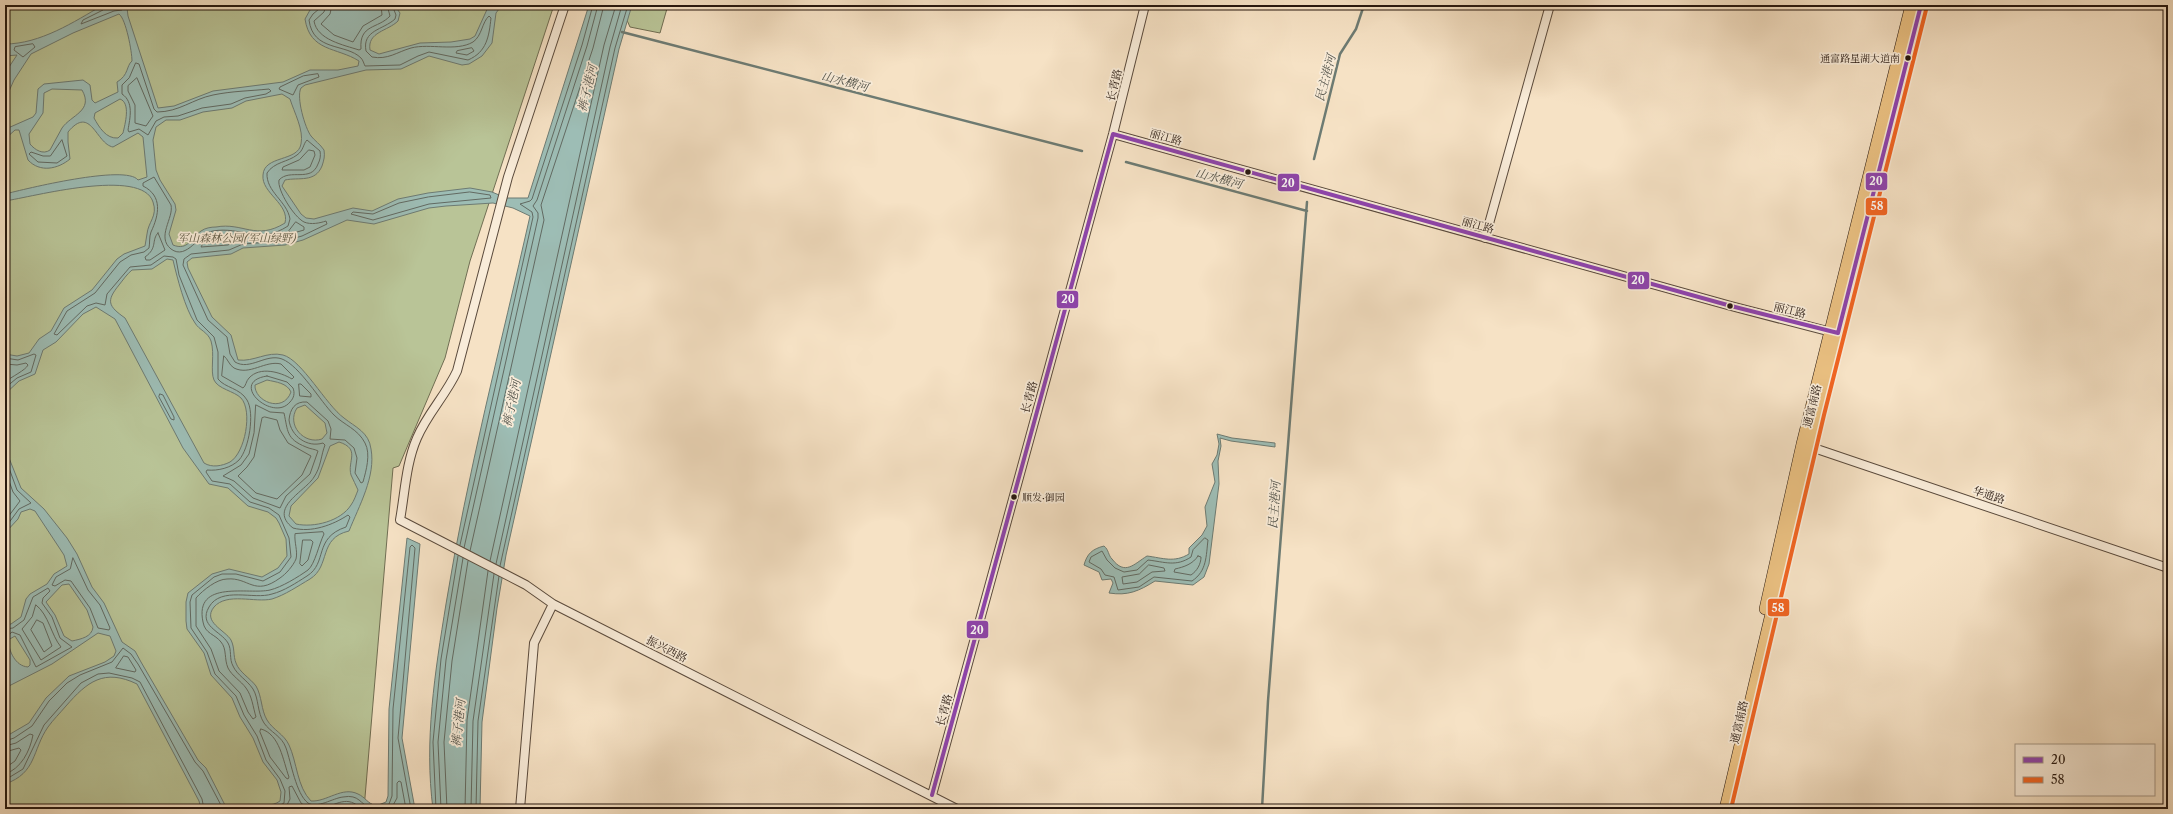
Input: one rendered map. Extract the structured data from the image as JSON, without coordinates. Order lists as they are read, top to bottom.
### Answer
{
  "streets": {
    "main road": ["通富南路"],
    "street": [
      "长青路",
      "丽江路",
      "华通路",
      "振兴西路"
    ]
  },
  "crossings": [
    ["长青路", "丽江路"],
    ["长青路", "振兴西路"],
    ["丽江路", "通富南路"],
    ["通富南路", "华通路"]
  ],
  "water": ["民主港河", "山水横河", "裤子港河"],
  "parks": ["军山森林公园(军山绿野)"],
  "places": ["通富路星湖大道南", "顺发·御园"],
  "lines": ["transit line 20", "transit line 58"],
  "legend": ["20", "58"]
}
